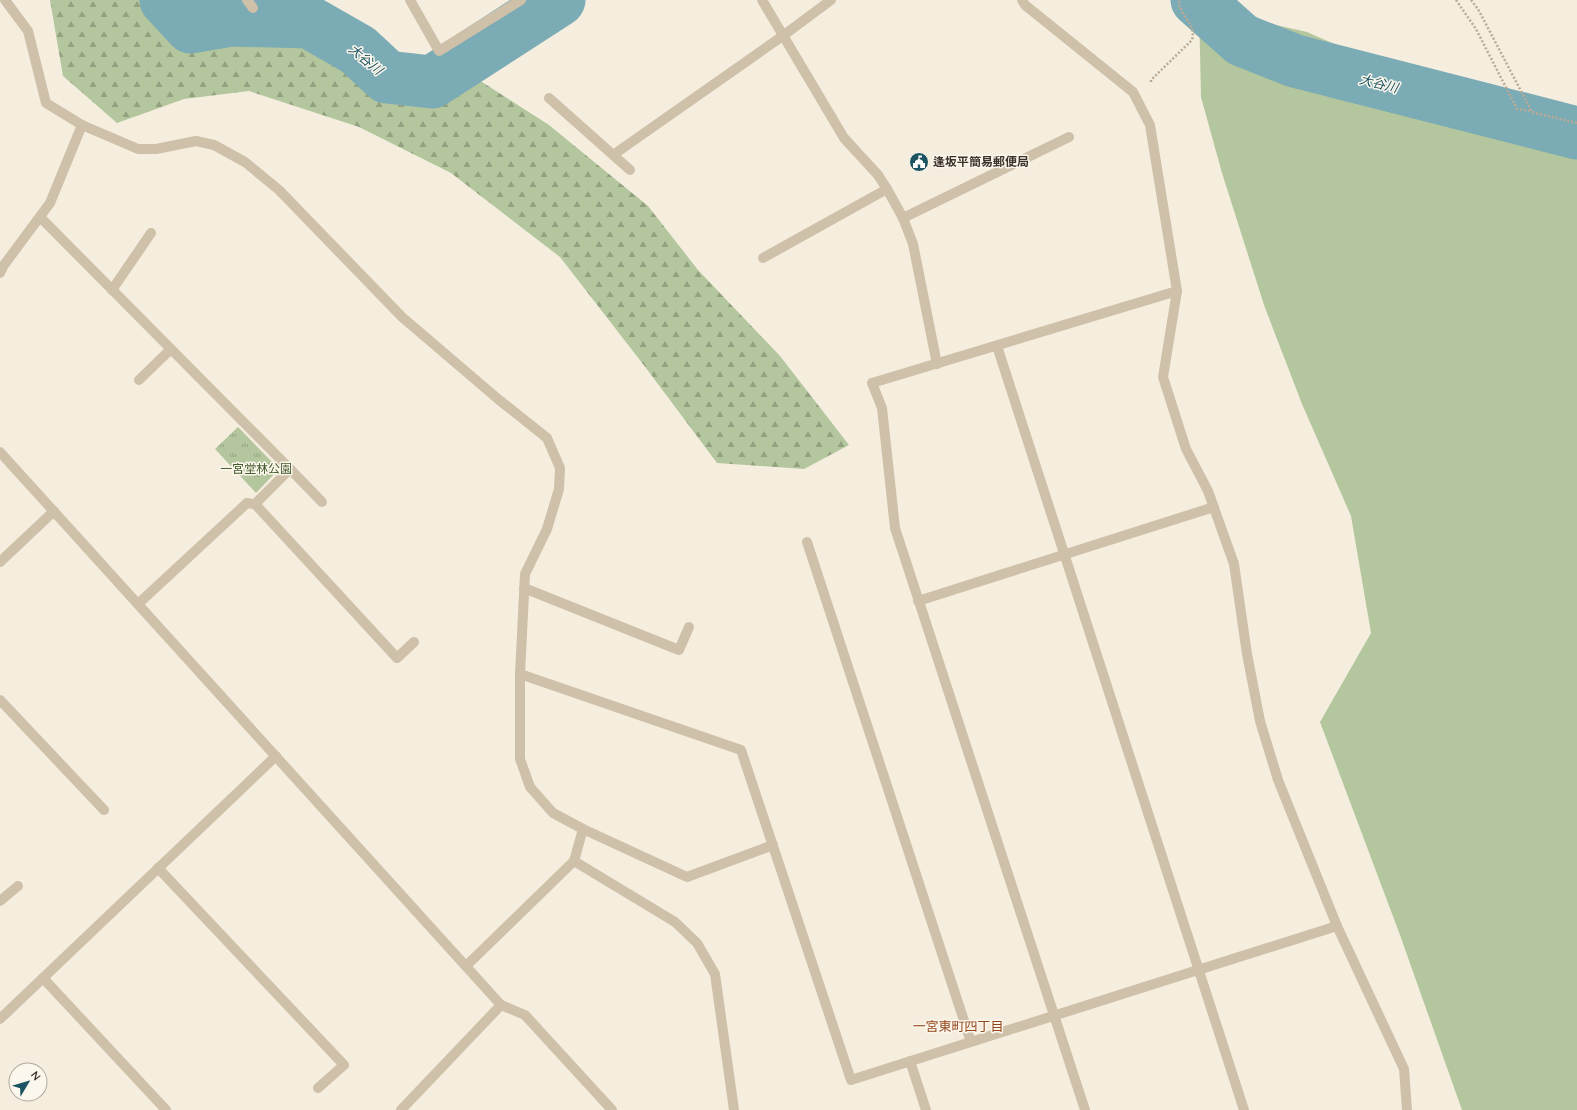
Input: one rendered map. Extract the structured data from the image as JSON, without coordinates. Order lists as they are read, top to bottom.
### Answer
{
  "districts": ["一宮東町四丁目"],
  "water": ["大谷川"],
  "parks": ["一宮堂林公園"],
  "places": {
    "public building": ["逢坂平簡易郵便局"]
  },
  "north": "top right"
}
